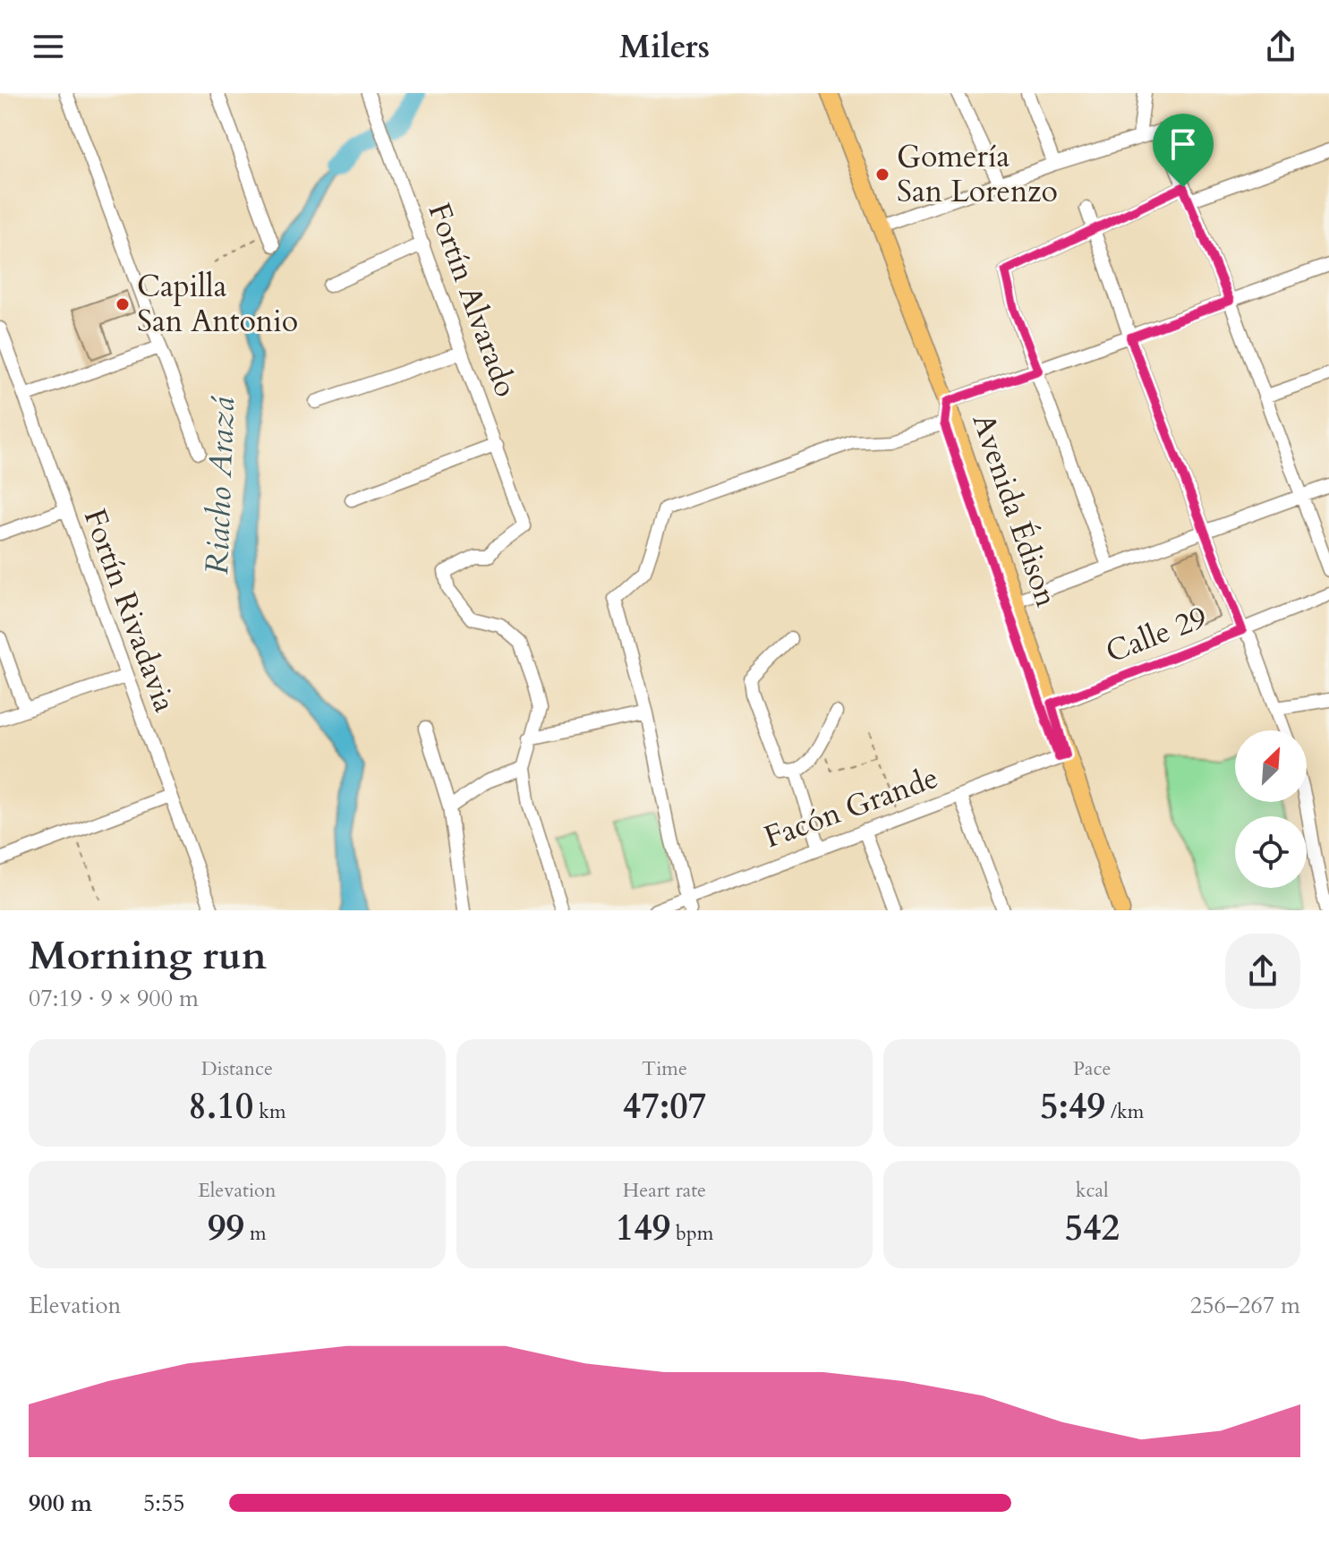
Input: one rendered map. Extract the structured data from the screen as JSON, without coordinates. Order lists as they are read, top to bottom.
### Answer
{
  "streets": {
    "main road": ["Avenida Édison"],
    "street": [
      "Fortín Alvarado",
      "Fortín Rivadavia",
      "Calle 29",
      "Facón Grande"
    ]
  },
  "crossings": [
    ["Avenida Édison", "Calle 29"],
    ["Avenida Édison", "Facón Grande"]
  ],
  "water": ["Riacho Arazá"],
  "places": ["Gomería San Lorenzo", "Capilla San Antonio"],
  "north": "top right",
  "page": {
    "header": "Milers",
    "heading": ["Morning run", "07:19 · 9 × 900 m"],
    "stats": [
      ["Distance", "8.10 km"],
      ["Time", "47:07"],
      ["Pace", "5:49 /km"],
      ["Elevation", "99 m"],
      ["Heart rate", "149 bpm"],
      ["kcal", "542"]
    ],
    "chart": ["Elevation", "256–267 m"],
    "list": [
      {
        "name": "900 m",
        "note": "5:55"
      }
    ]
  }
}
